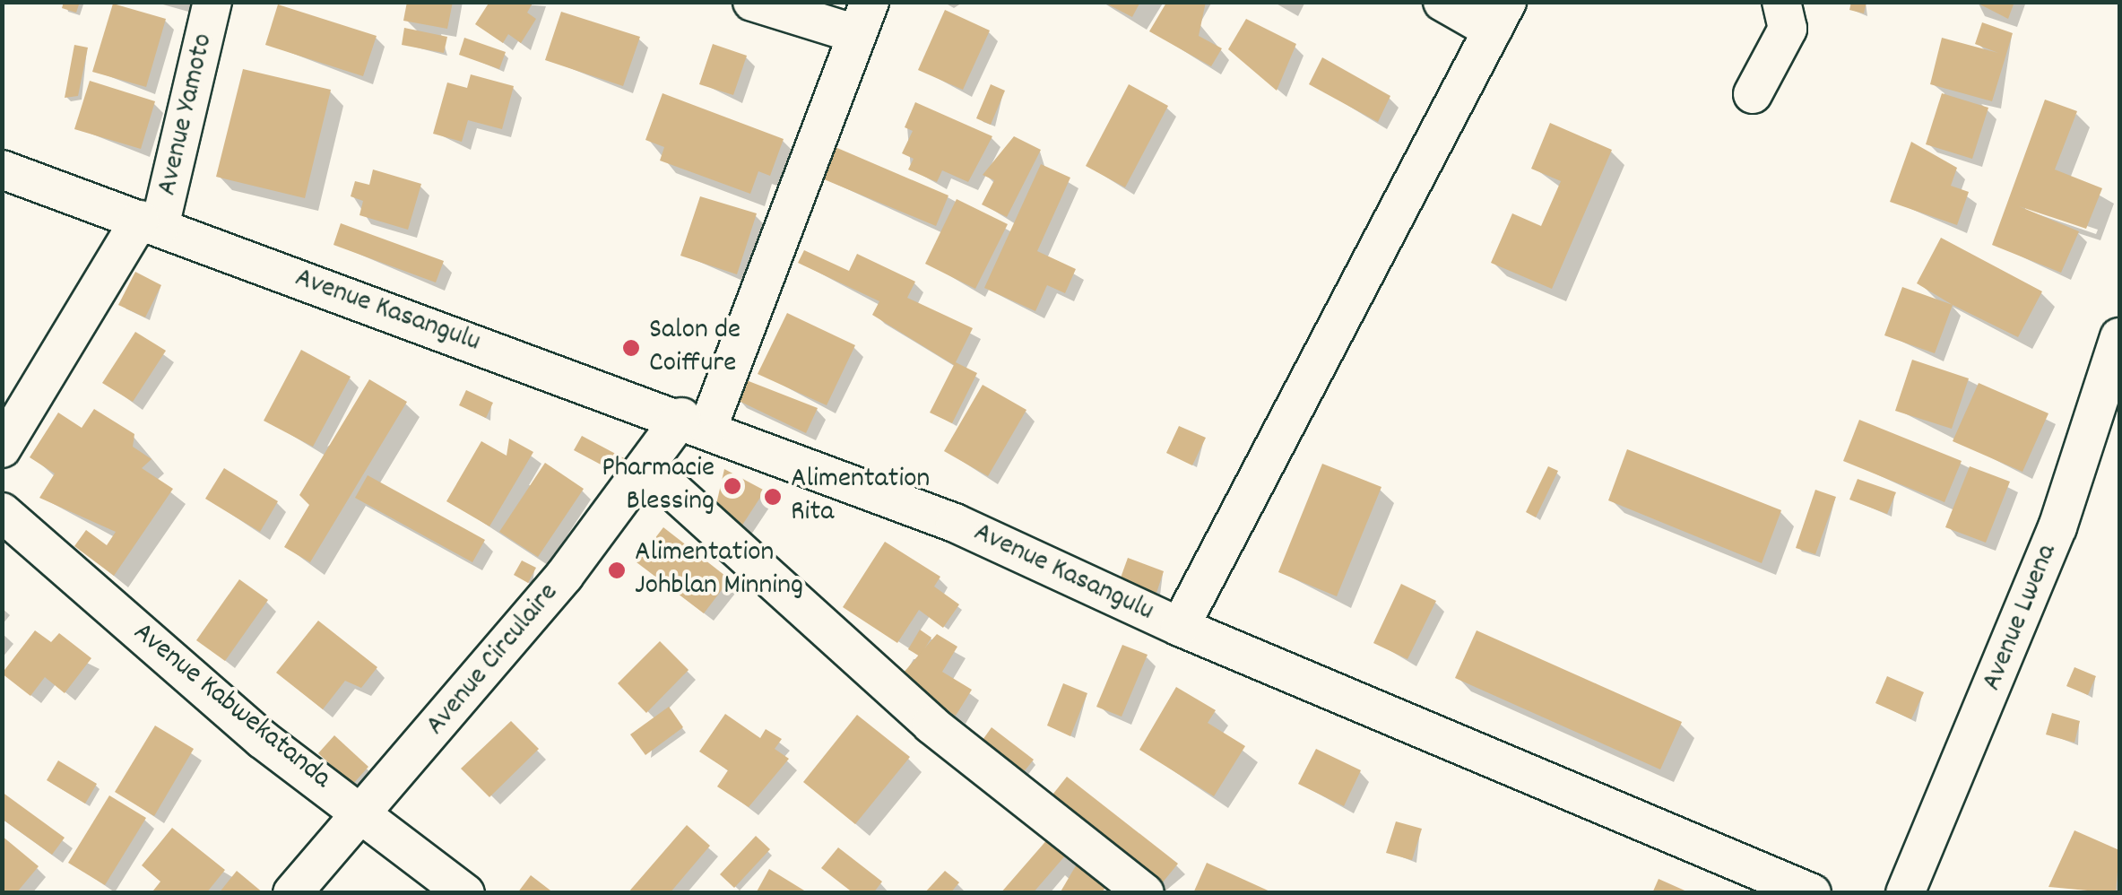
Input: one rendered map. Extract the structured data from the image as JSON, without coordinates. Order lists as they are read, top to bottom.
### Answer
{
  "streets": {
    "street": [
      "Avenue Yamoto",
      "Avenue Kasangulu",
      "Avenue Lwena",
      "Avenue Circulaire",
      "Avenue Kabwekatanda"
    ]
  },
  "crossings": [
    ["Avenue Yamoto", "Avenue Kasangulu"],
    ["Avenue Kasangulu", "Avenue Circulaire"],
    ["Avenue Circulaire", "Avenue Kabwekatanda"]
  ],
  "places": [
    "Salon de Coiffure",
    "Pharmacie Blessing",
    "Alimentation Rita",
    "Alimentation Johblan Minning"
  ]
}
